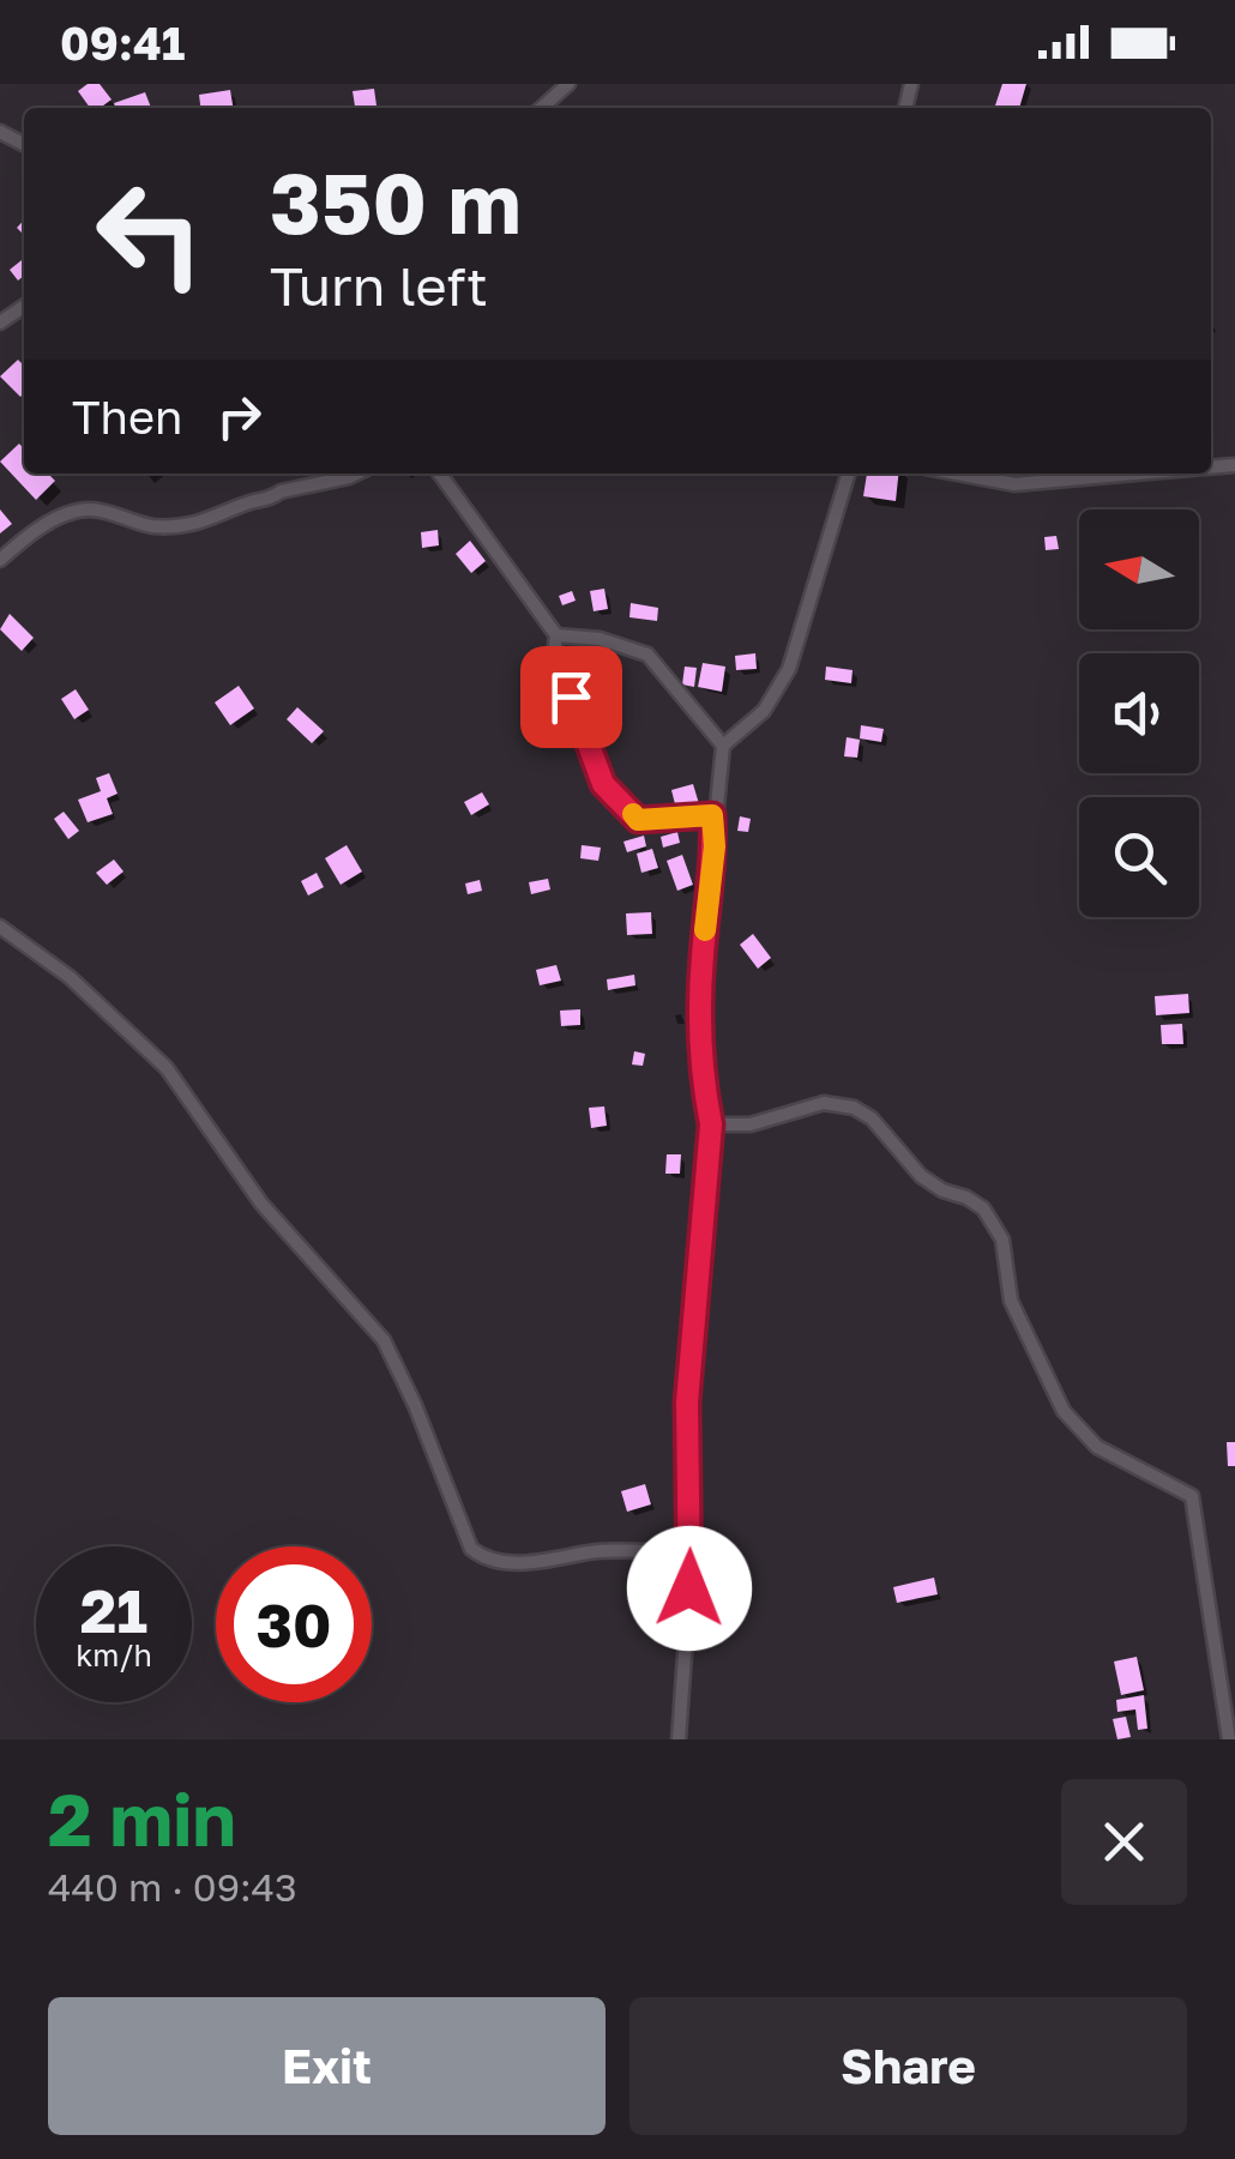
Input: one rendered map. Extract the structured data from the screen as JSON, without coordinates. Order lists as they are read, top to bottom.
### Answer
{
  "north": "left",
  "page": {
    "status": "09:41",
    "turn": ["350 m", "Turn left"],
    "then": "Then",
    "speed": "21 km/h",
    "limit": "30",
    "heading": ["2 min", "440 m · 09:43"],
    "buttons": ["Exit", "Share"]
  }
}
